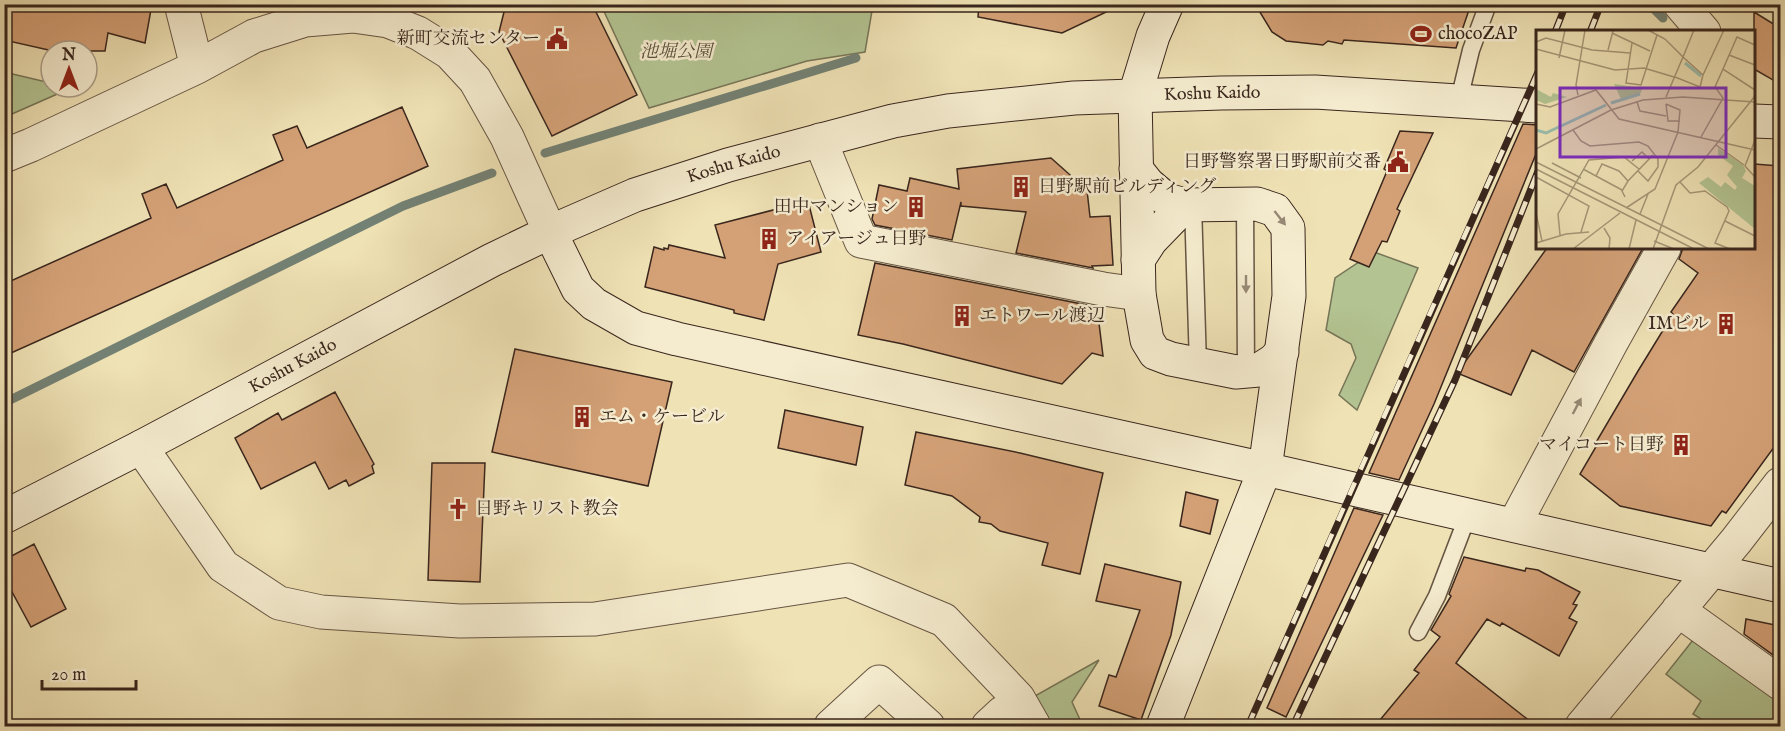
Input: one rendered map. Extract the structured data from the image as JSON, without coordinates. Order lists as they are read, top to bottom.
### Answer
{
  "streets": {
    "street": ["Koshu Kaido"]
  },
  "parks": ["池堀公園"],
  "places": {
    "sports": ["chocoZAP"],
    "public building": ["新町交流センター", "日野警察署日野駅前交番"],
    "building": [
      "日野駅前ビルディング",
      "田中マンション",
      "アイアージュ日野",
      "エトワール渡辺",
      "IMビル",
      "エム・ケービル",
      "マイコート日野"
    ],
    "church": ["日野キリスト教会"]
  },
  "scale_bar": "20 m",
  "north": "top"
}
